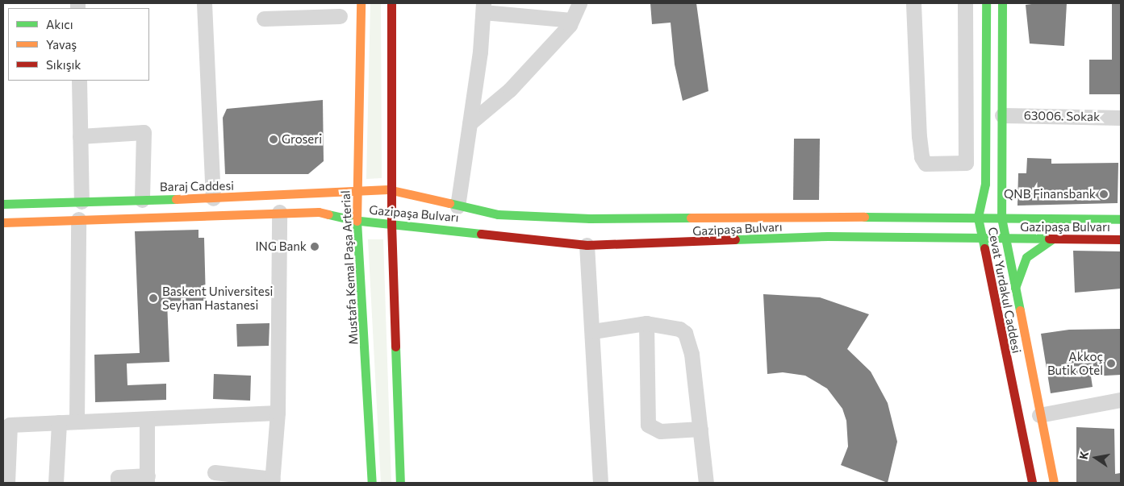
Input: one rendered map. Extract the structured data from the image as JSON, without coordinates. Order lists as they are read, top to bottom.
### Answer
{
  "streets": {
    "main road": [
      "Baraj Caddesi",
      "Gazipaşa Bulvarı",
      "Mustafa Kemal Paşa Arterial",
      "Cevat Yurdakul Caddesi"
    ],
    "street": ["63006. Sokak"]
  },
  "crossings": [
    ["63006. Sokak", "Cevat Yurdakul Caddesi"],
    ["Baraj Caddesi", "Gazipaşa Bulvarı"],
    ["Baraj Caddesi", "Mustafa Kemal Paşa Arterial"],
    ["Gazipaşa Bulvarı", "Mustafa Kemal Paşa Arterial"],
    ["Gazipaşa Bulvarı", "Cevat Yurdakul Caddesi"]
  ],
  "places": [
    "Groseri",
    "QNB Finansbank",
    "ING Bank",
    "Baskent Universitesi Seyhan Hastanesi",
    "Akkoç Butik Otel"
  ],
  "legend": ["Akıcı", "Yavaş", "Sıkışık"],
  "north": "left"
}
